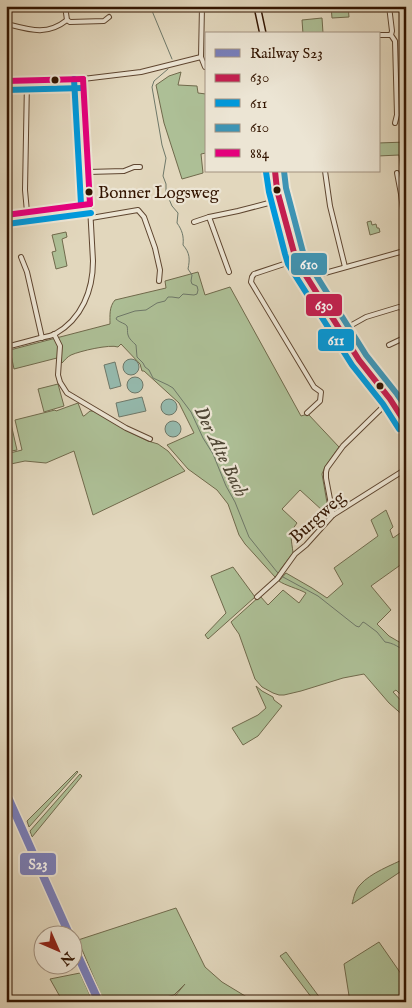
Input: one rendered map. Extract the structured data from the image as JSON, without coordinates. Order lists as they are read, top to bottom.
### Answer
{
  "streets": {
    "street": ["Burgweg"]
  },
  "water": ["Der Alte Bach"],
  "places": ["Bonner Logsweg"],
  "lines": [
    "transit line 611",
    "transit line 884",
    "transit line 630",
    "transit line 610",
    "rail line S23"
  ],
  "legend": [
    "Railway S23",
    "630",
    "611",
    "610",
    "884"
  ],
  "north": "bottom right"
}
